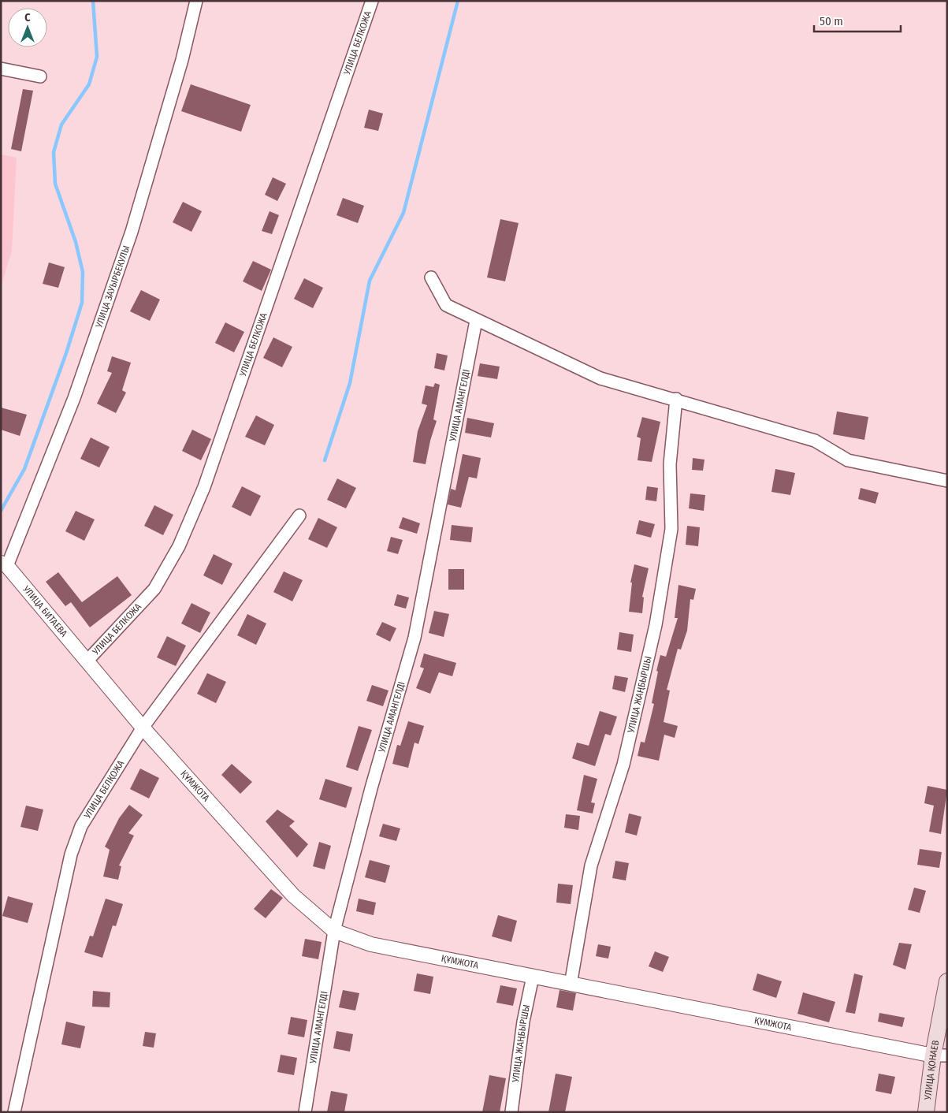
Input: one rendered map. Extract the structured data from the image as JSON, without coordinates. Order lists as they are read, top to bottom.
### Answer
{
  "streets": {
    "main road": ["УЛИЦА ҚОНАЕВ"],
    "street": [
      "УЛИЦА БЕЛКОЖА",
      "УЛИЦА ЗАУЫРБЕКУЛЫ",
      "УЛИЦА АМАНГЕЛДІ",
      "УЛИЦА БИТАЕВА",
      "УЛИЦА ЖАҢБЫРШЫ",
      "ҚҰМЖОТА",
      "УЛИЦА БЕЛҚОЖА"
    ]
  },
  "crossings": [
    ["УЛИЦА БЕЛКОЖА", "УЛИЦА БИТАЕВА"],
    ["УЛИЦА БЕЛКОЖА", "ҚҰМЖОТА"],
    ["УЛИЦА ЗАУЫРБЕКУЛЫ", "УЛИЦА БИТАЕВА"],
    ["УЛИЦА АМАНГЕЛДІ", "ҚҰМЖОТА"],
    ["УЛИЦА БИТАЕВА", "ҚҰМЖОТА"],
    ["УЛИЦА ЖАҢБЫРШЫ", "ҚҰМЖОТА"],
    ["ҚҰМЖОТА", "УЛИЦА БЕЛҚОЖА"],
    ["ҚҰМЖОТА", "УЛИЦА ҚОНАЕВ"]
  ],
  "scale_bar": "50 m",
  "north": "top"
}
